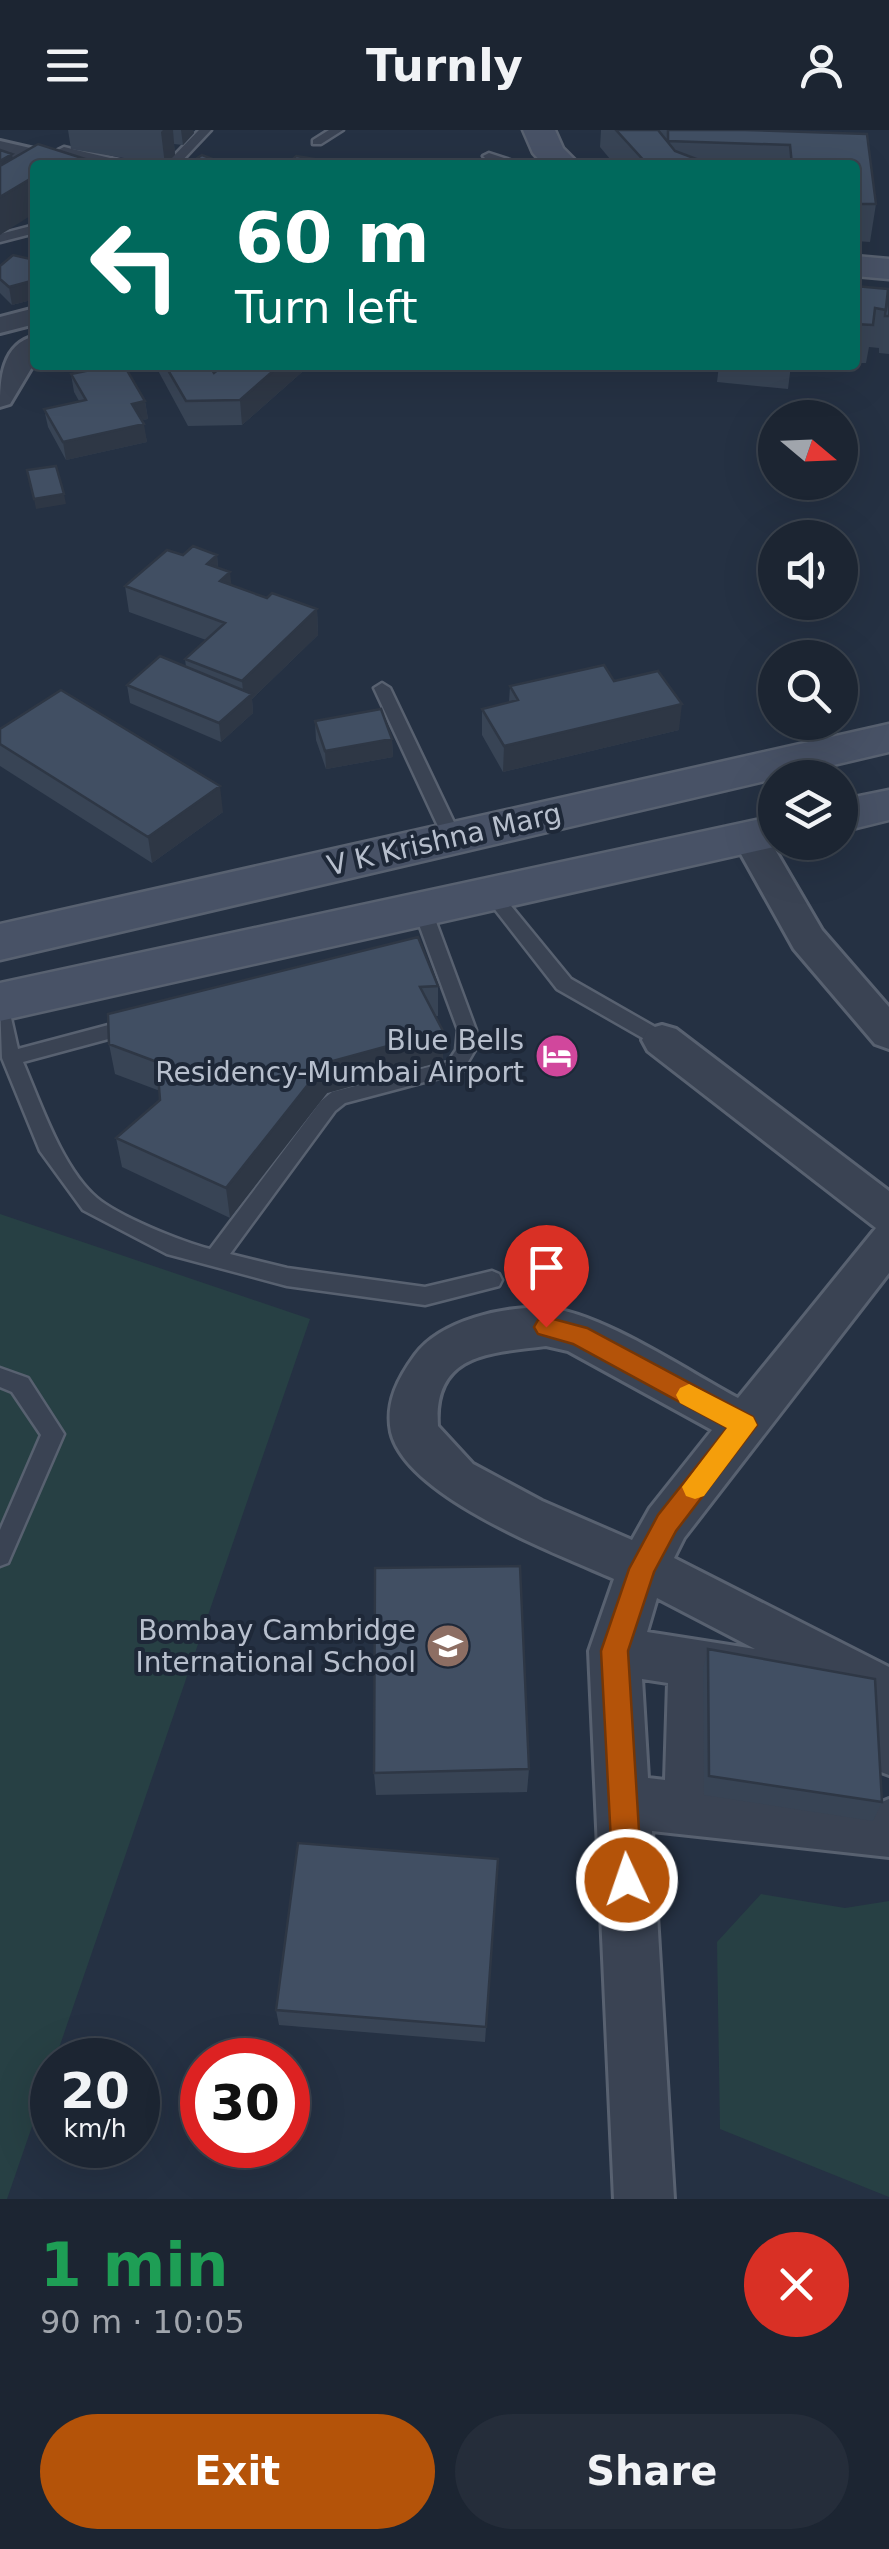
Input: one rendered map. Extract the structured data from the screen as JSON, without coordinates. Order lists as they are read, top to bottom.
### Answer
{
  "streets": {
    "main road": ["V K Krishna Marg"]
  },
  "places": {
    "hotel": ["Blue Bells Residency-Mumbai Airport"],
    "school or university": ["Bombay Cambridge International School"]
  },
  "north": "right",
  "page": {
    "header": "Turnly",
    "turn": ["60 m", "Turn left"],
    "speed": "20 km/h",
    "limit": "30",
    "heading": ["1 min", "90 m · 10:05"],
    "buttons": ["Exit", "Share"]
  }
}
